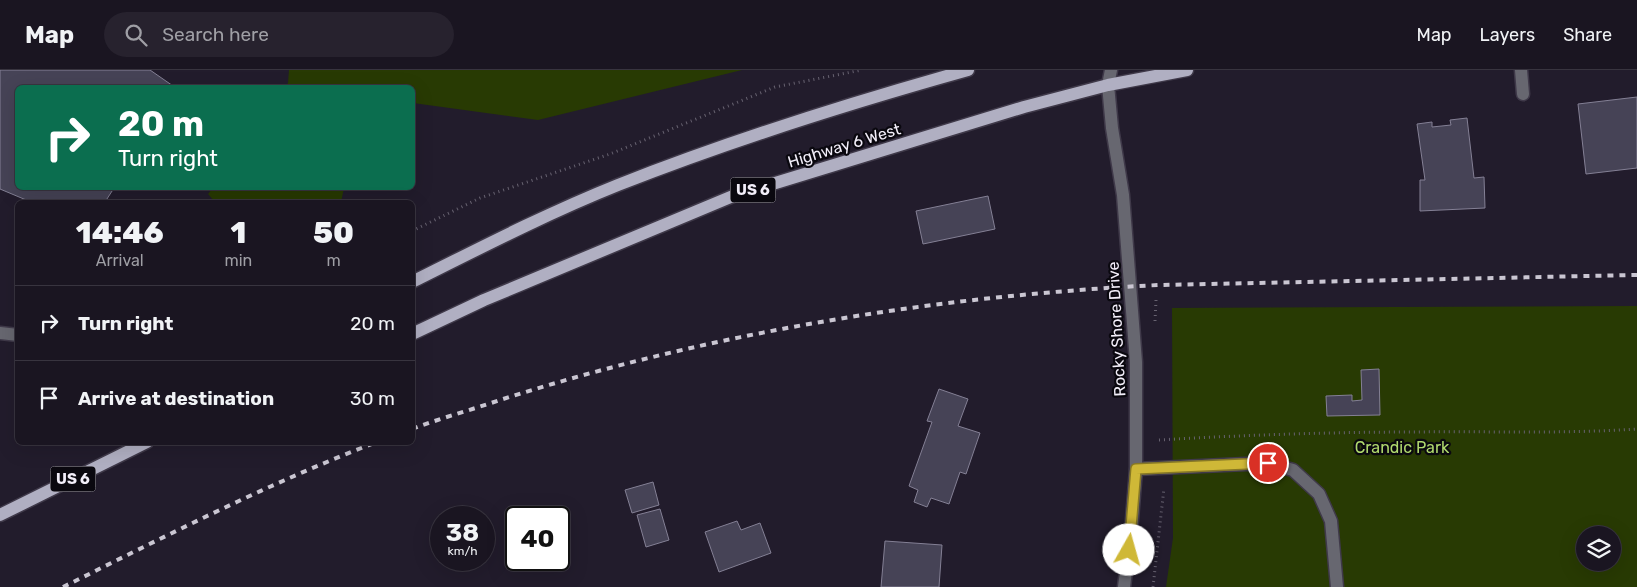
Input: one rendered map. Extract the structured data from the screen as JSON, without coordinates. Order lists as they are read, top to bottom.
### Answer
{
  "streets": {
    "main road": ["Highway 6 West", "US 6"],
    "street": ["Rocky Shore Drive"]
  },
  "crossings": [
    ["Highway 6 West", "Rocky Shore Drive"]
  ],
  "parks": ["Crandic Park"],
  "page": {
    "header": "Map",
    "search": "Search here",
    "nav": ["Map", "Layers", "Share"],
    "turn": ["20 m", "Turn right"],
    "eta": [
      "14:46",
      "Arrival",
      "1",
      "min",
      "50",
      "m"
    ],
    "list": [
      {
        "name": "Turn right",
        "value": "20 m"
      },
      {
        "name": "Arrive at destination",
        "value": "30 m"
      }
    ],
    "speed": "38 km/h",
    "limit": "40"
  }
}
